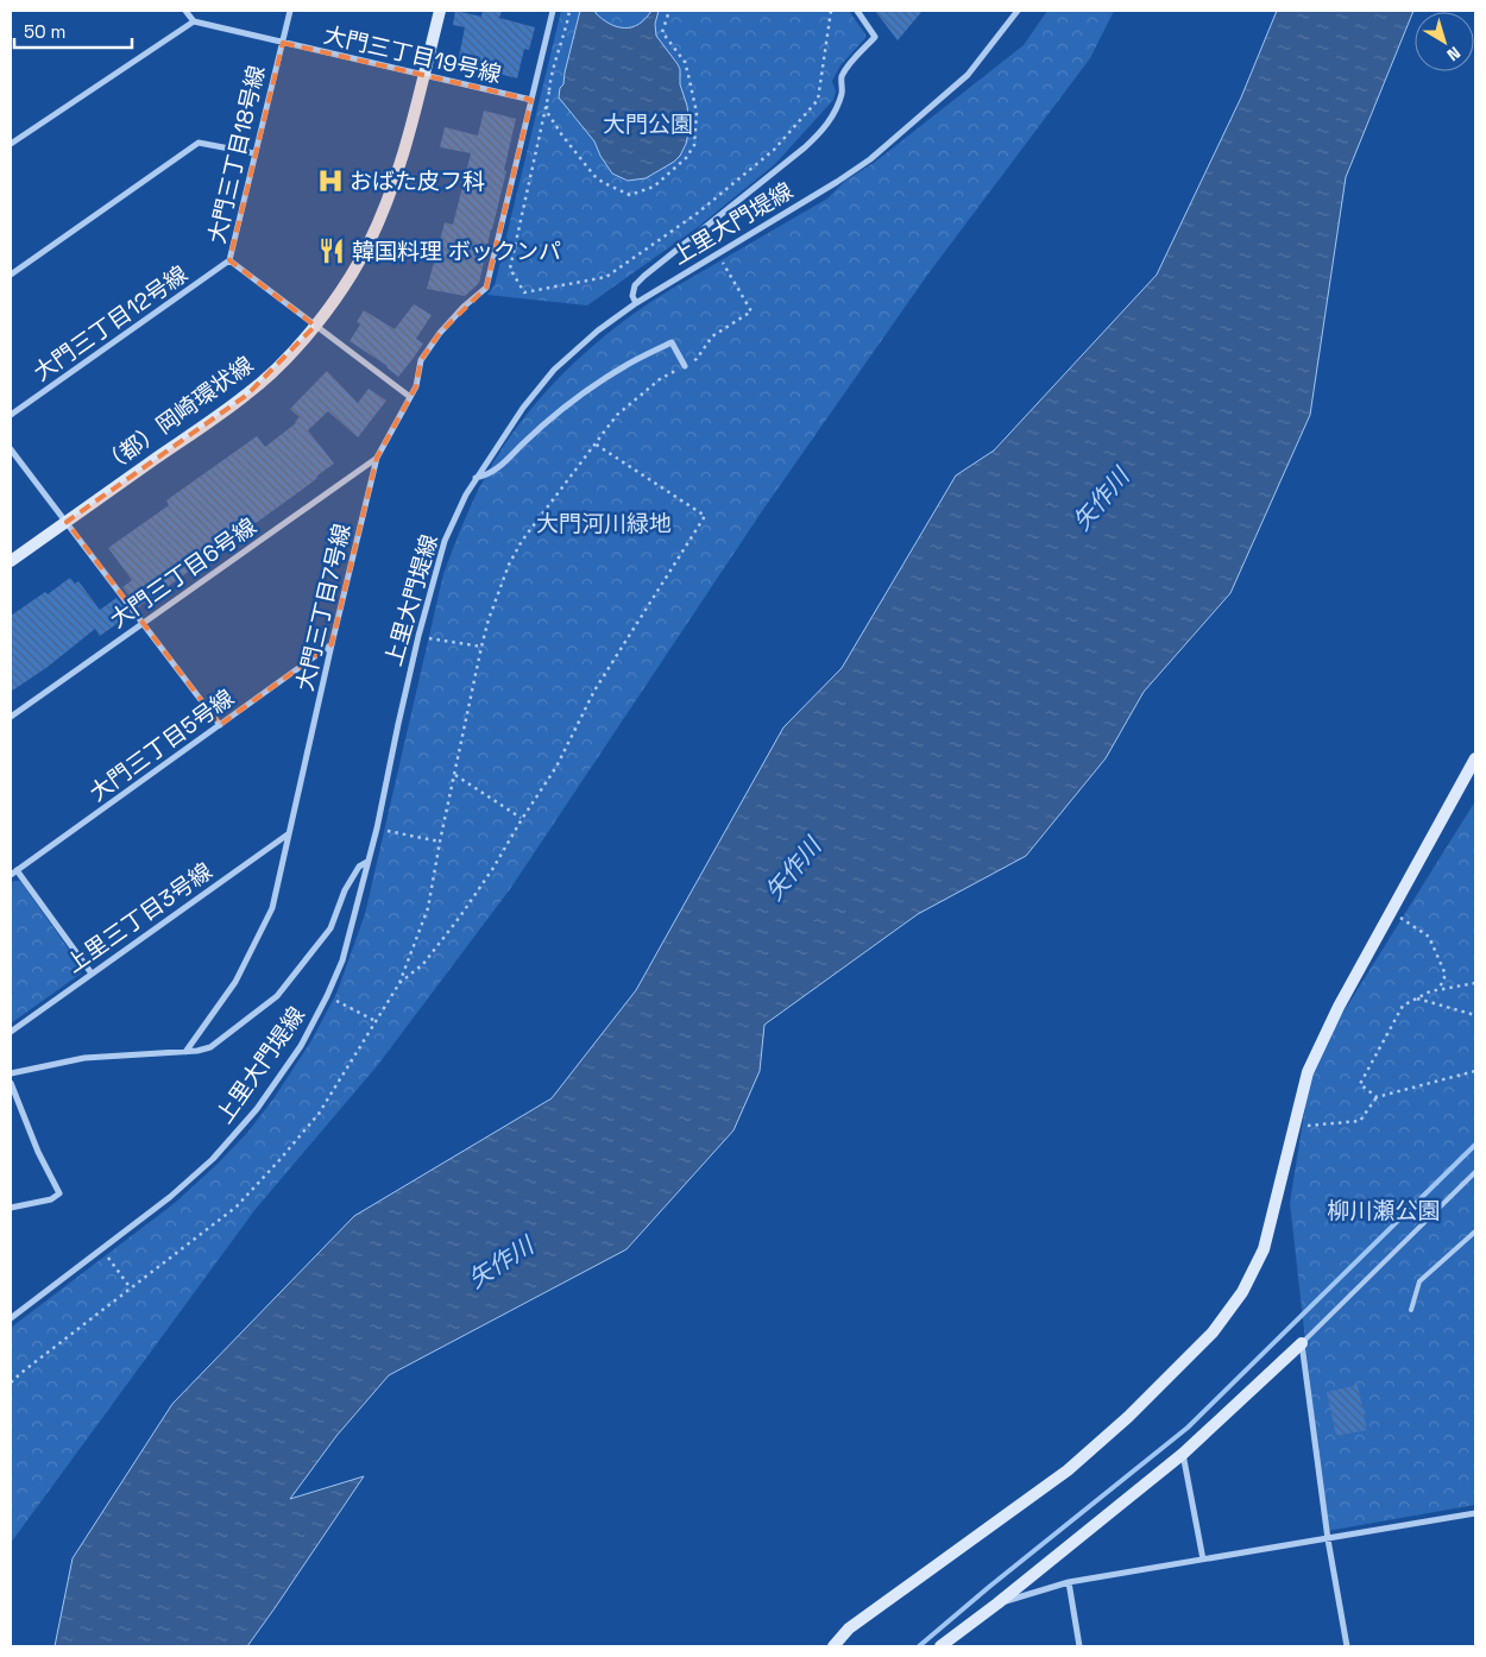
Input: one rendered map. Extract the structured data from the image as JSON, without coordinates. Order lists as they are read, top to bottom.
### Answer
{
  "streets": {
    "street": [
      "大門三丁目19号線",
      "大門三丁目18号線",
      "上里大門堤線",
      "大門三丁目12号線",
      "（都）岡崎環状線",
      "大門三丁目6号線",
      "大門三丁目7号線",
      "大門三丁目5号線",
      "上里三丁目3号線"
    ]
  },
  "crossings": [
    ["大門三丁目19号線", "大門三丁目18号線"],
    ["大門三丁目19号線", "（都）岡崎環状線"],
    ["大門三丁目19号線", "大門三丁目7号線"],
    ["大門三丁目18号線", "大門三丁目12号線"],
    ["大門三丁目18号線", "（都）岡崎環状線"],
    ["大門三丁目18号線", "大門三丁目7号線"],
    ["大門三丁目6号線", "大門三丁目7号線"],
    ["大門三丁目7号線", "大門三丁目5号線"],
    ["大門三丁目7号線", "上里三丁目3号線"]
  ],
  "water": ["矢作川"],
  "parks": ["大門公園", "大門河川緑地", "柳川瀬公園"],
  "places": {
    "hospital": ["おばた皮フ科"],
    "restaurant": ["韓国料理 ボックンパ"]
  },
  "scale_bar": "50 m",
  "north": "bottom right"
}
